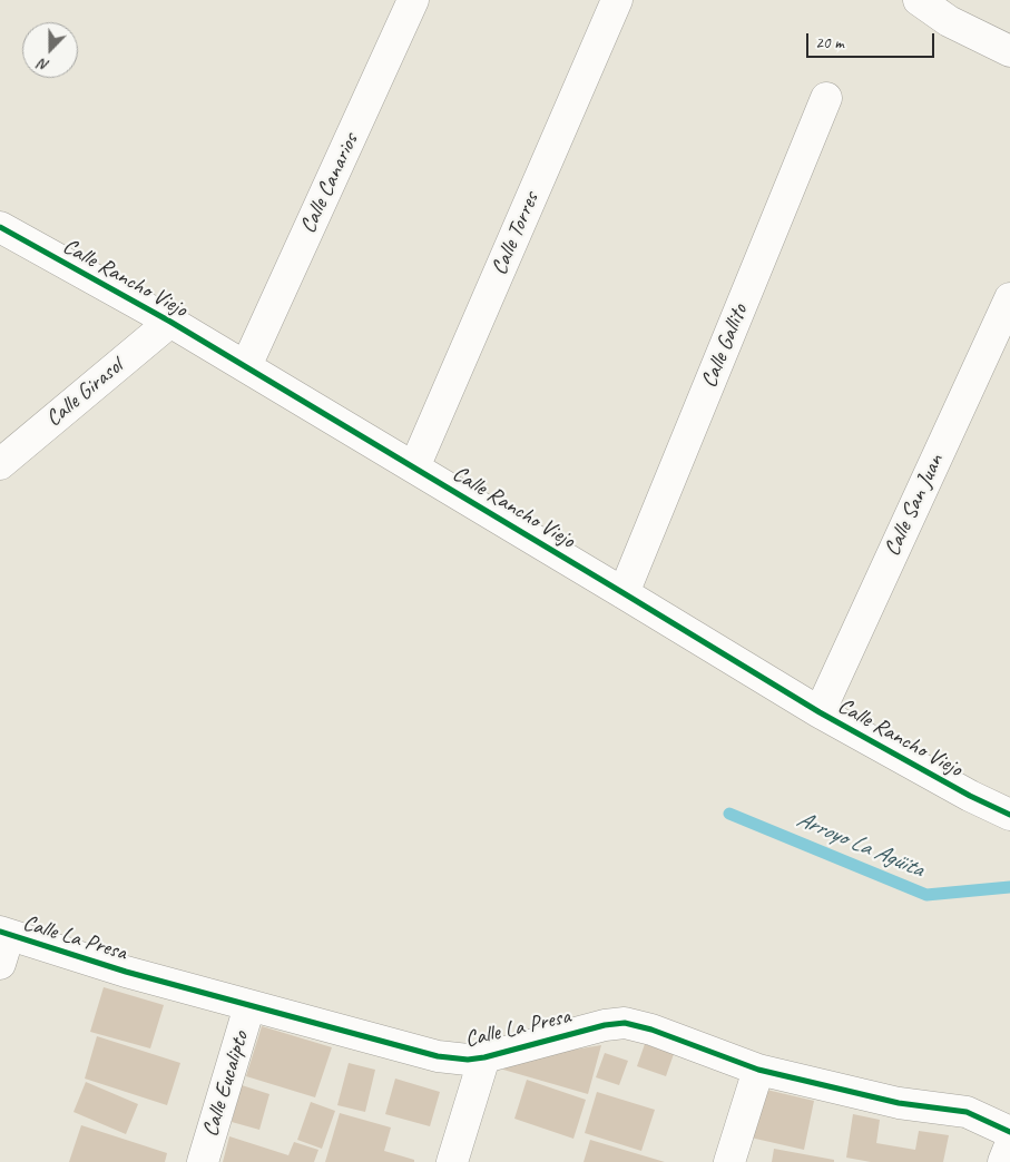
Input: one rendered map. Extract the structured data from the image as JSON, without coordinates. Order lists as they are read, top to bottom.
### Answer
{
  "streets": {
    "street": [
      "Calle Canarios",
      "Calle Torres",
      "Calle Rancho Viejo",
      "Calle Gallito",
      "Calle Girasol",
      "Calle San Juan",
      "Calle La Presa",
      "Calle Eucalipto"
    ]
  },
  "crossings": [
    ["Calle Canarios", "Calle Rancho Viejo"],
    ["Calle Torres", "Calle Rancho Viejo"],
    ["Calle Rancho Viejo", "Calle Gallito"],
    ["Calle Rancho Viejo", "Calle Girasol"],
    ["Calle Rancho Viejo", "Calle San Juan"],
    ["Calle La Presa", "Calle Eucalipto"]
  ],
  "water": ["Arroyo La Agüita"],
  "scale_bar": "20 m",
  "north": "bottom"
}
